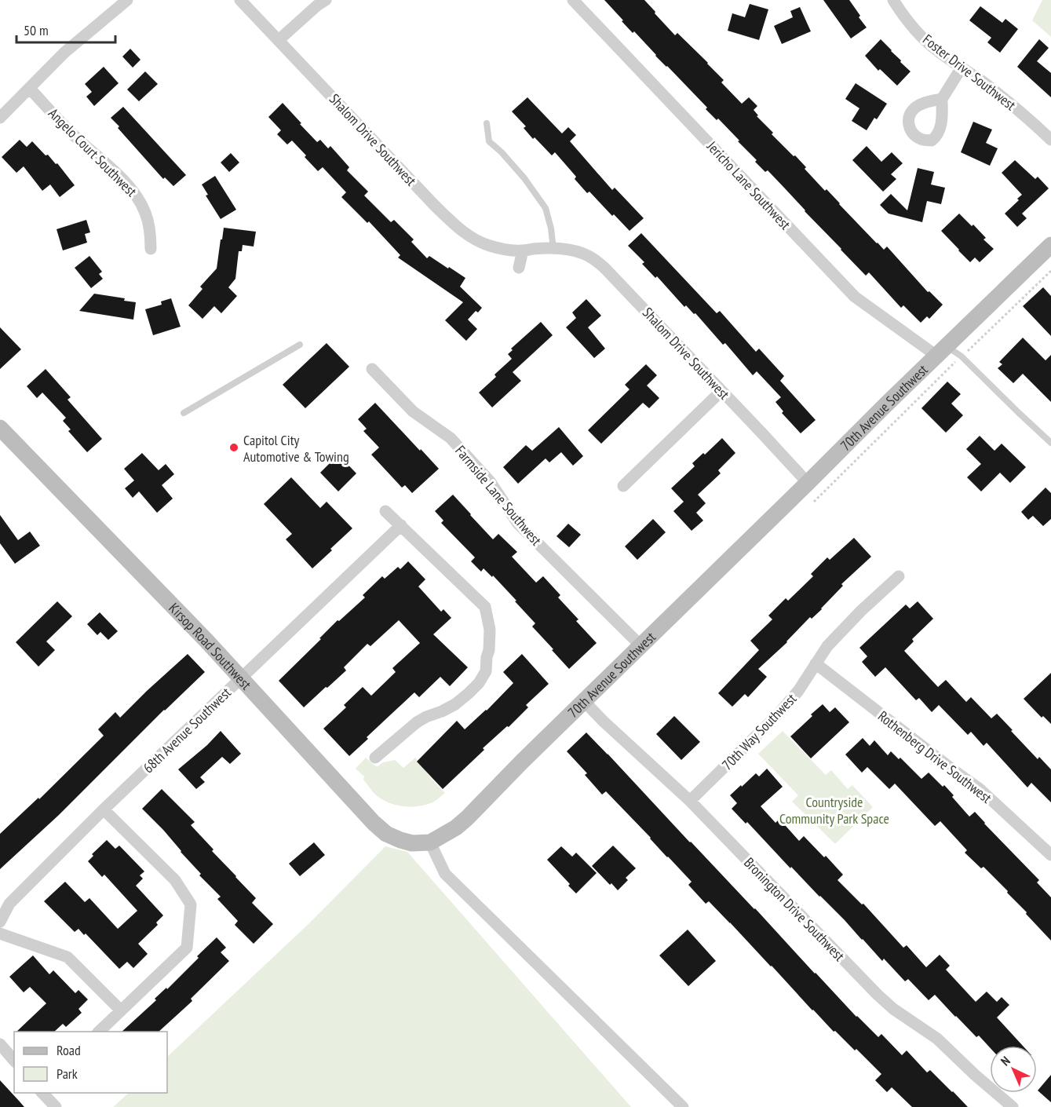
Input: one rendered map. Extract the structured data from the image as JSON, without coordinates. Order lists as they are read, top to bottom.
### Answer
{
  "streets": {
    "street": [
      "Foster Drive Southwest",
      "Shalom Drive Southwest",
      "Angelo Court Southwest",
      "Jericho Lane Southwest",
      "70th Avenue Southwest",
      "Farmside Lane Southwest",
      "Kirsop Road Southwest",
      "68th Avenue Southwest",
      "70th Way Southwest",
      "Rothenberg Drive Southwest",
      "Bronington Drive Southwest"
    ]
  },
  "crossings": [
    ["Shalom Drive Southwest", "70th Avenue Southwest"],
    ["Jericho Lane Southwest", "70th Avenue Southwest"],
    ["70th Avenue Southwest", "Farmside Lane Southwest"],
    ["70th Avenue Southwest", "Kirsop Road Southwest"],
    ["70th Avenue Southwest", "Bronington Drive Southwest"],
    ["Kirsop Road Southwest", "68th Avenue Southwest"],
    ["70th Way Southwest", "Rothenberg Drive Southwest"],
    ["70th Way Southwest", "Bronington Drive Southwest"]
  ],
  "parks": ["Countryside Community Park Space"],
  "places": ["Capitol City Automotive & Towing"],
  "legend": ["Road", "Park"],
  "scale_bar": "50 m",
  "north": "top left"
}
